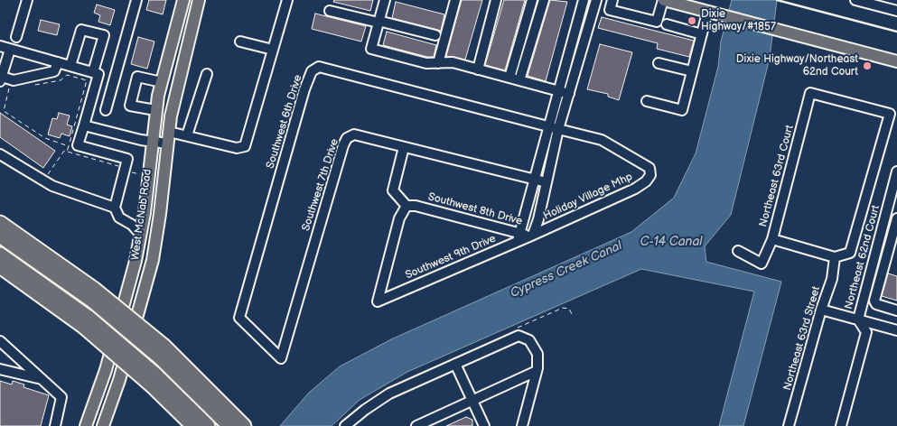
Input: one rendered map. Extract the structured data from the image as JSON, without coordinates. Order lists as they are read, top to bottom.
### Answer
{
  "streets": {
    "main road": ["West McNab Road"],
    "street": [
      "Southwest 6th Drive",
      "Northeast 63rd Court",
      "Southwest 7th Drive",
      "Holiday Village Mhp",
      "Southwest 8th Drive",
      "Southwest 9th Drive",
      "Northeast 62nd Court",
      "Northeast 63rd Street"
    ]
  },
  "crossings": [
    ["Southwest 6th Drive", "Southwest 7th Drive"],
    ["Southwest 6th Drive", "Holiday Village Mhp"],
    ["Northeast 63rd Court", "Northeast 63rd Street"],
    ["Southwest 7th Drive", "Holiday Village Mhp"],
    ["Holiday Village Mhp", "Southwest 8th Drive"],
    ["Holiday Village Mhp", "Southwest 9th Drive"],
    ["Southwest 8th Drive", "Southwest 9th Drive"]
  ],
  "water": ["C-14 Canal", "Cypress Creek Canal"],
  "places": ["Dixie Highway/#1857", "Dixie Highway/Northeast 62nd Court"]
}
